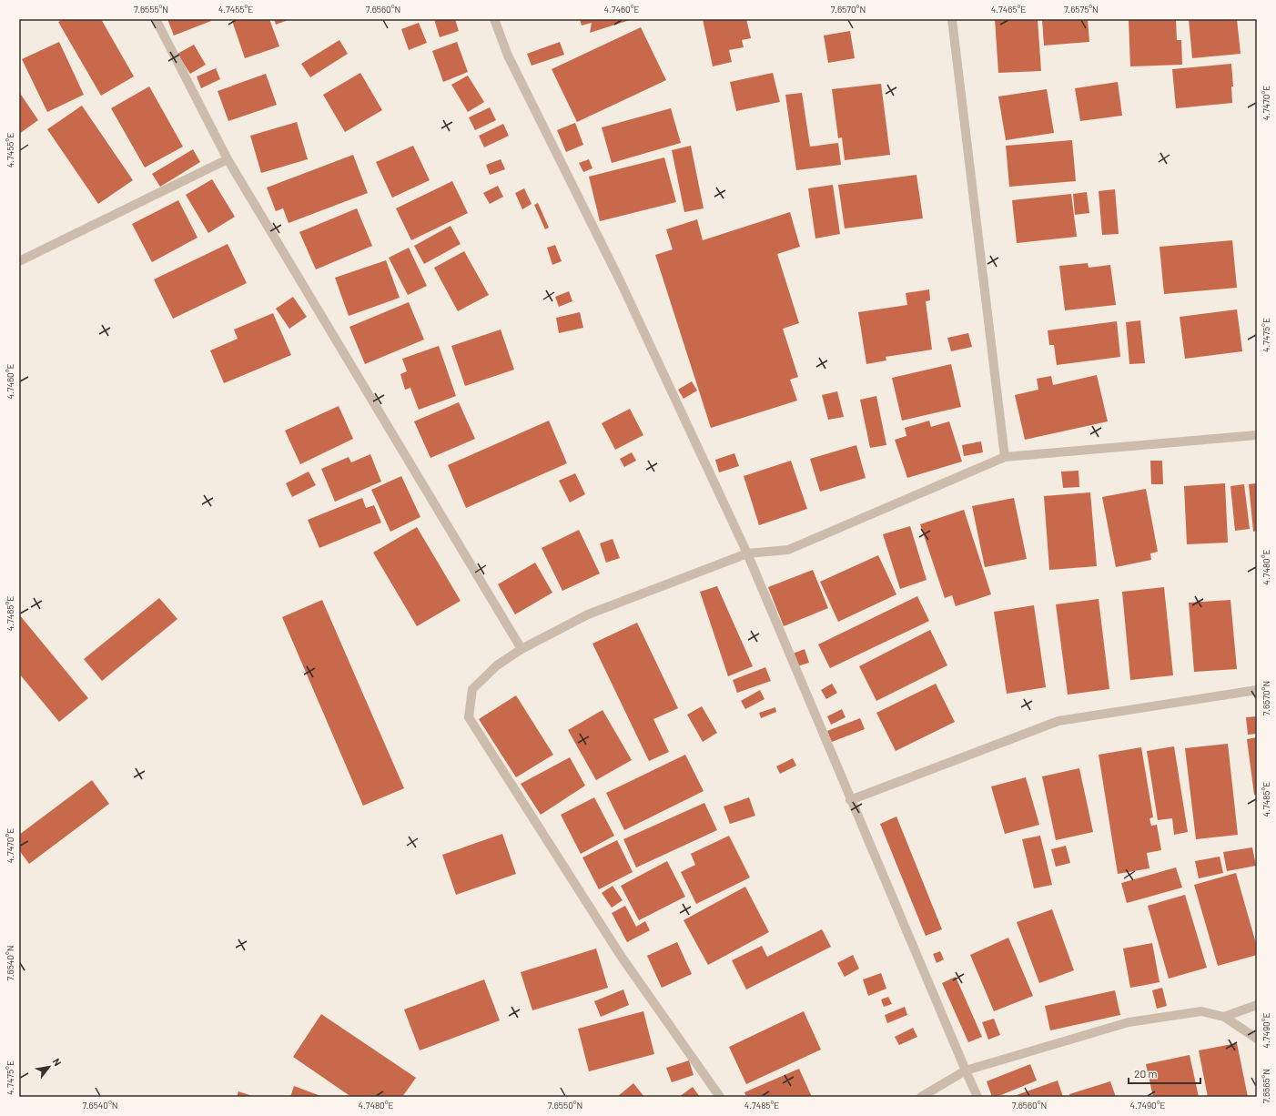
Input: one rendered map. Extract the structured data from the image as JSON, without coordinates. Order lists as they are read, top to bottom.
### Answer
{
  "scale_bar": "20 m",
  "north": "top right",
  "coordinates": [
    "7.6555°N",
    "4.7455°E",
    "7.6560°N",
    "4.7460°E",
    "7.6570°N",
    "4.7465°E",
    "7.6575°N",
    "4.7470°E",
    "4.7475°E",
    "4.7480°E",
    "4.7485°E",
    "7.6540°N",
    "4.7490°E",
    "7.6565°N",
    "7.6550°N"
  ]
}
